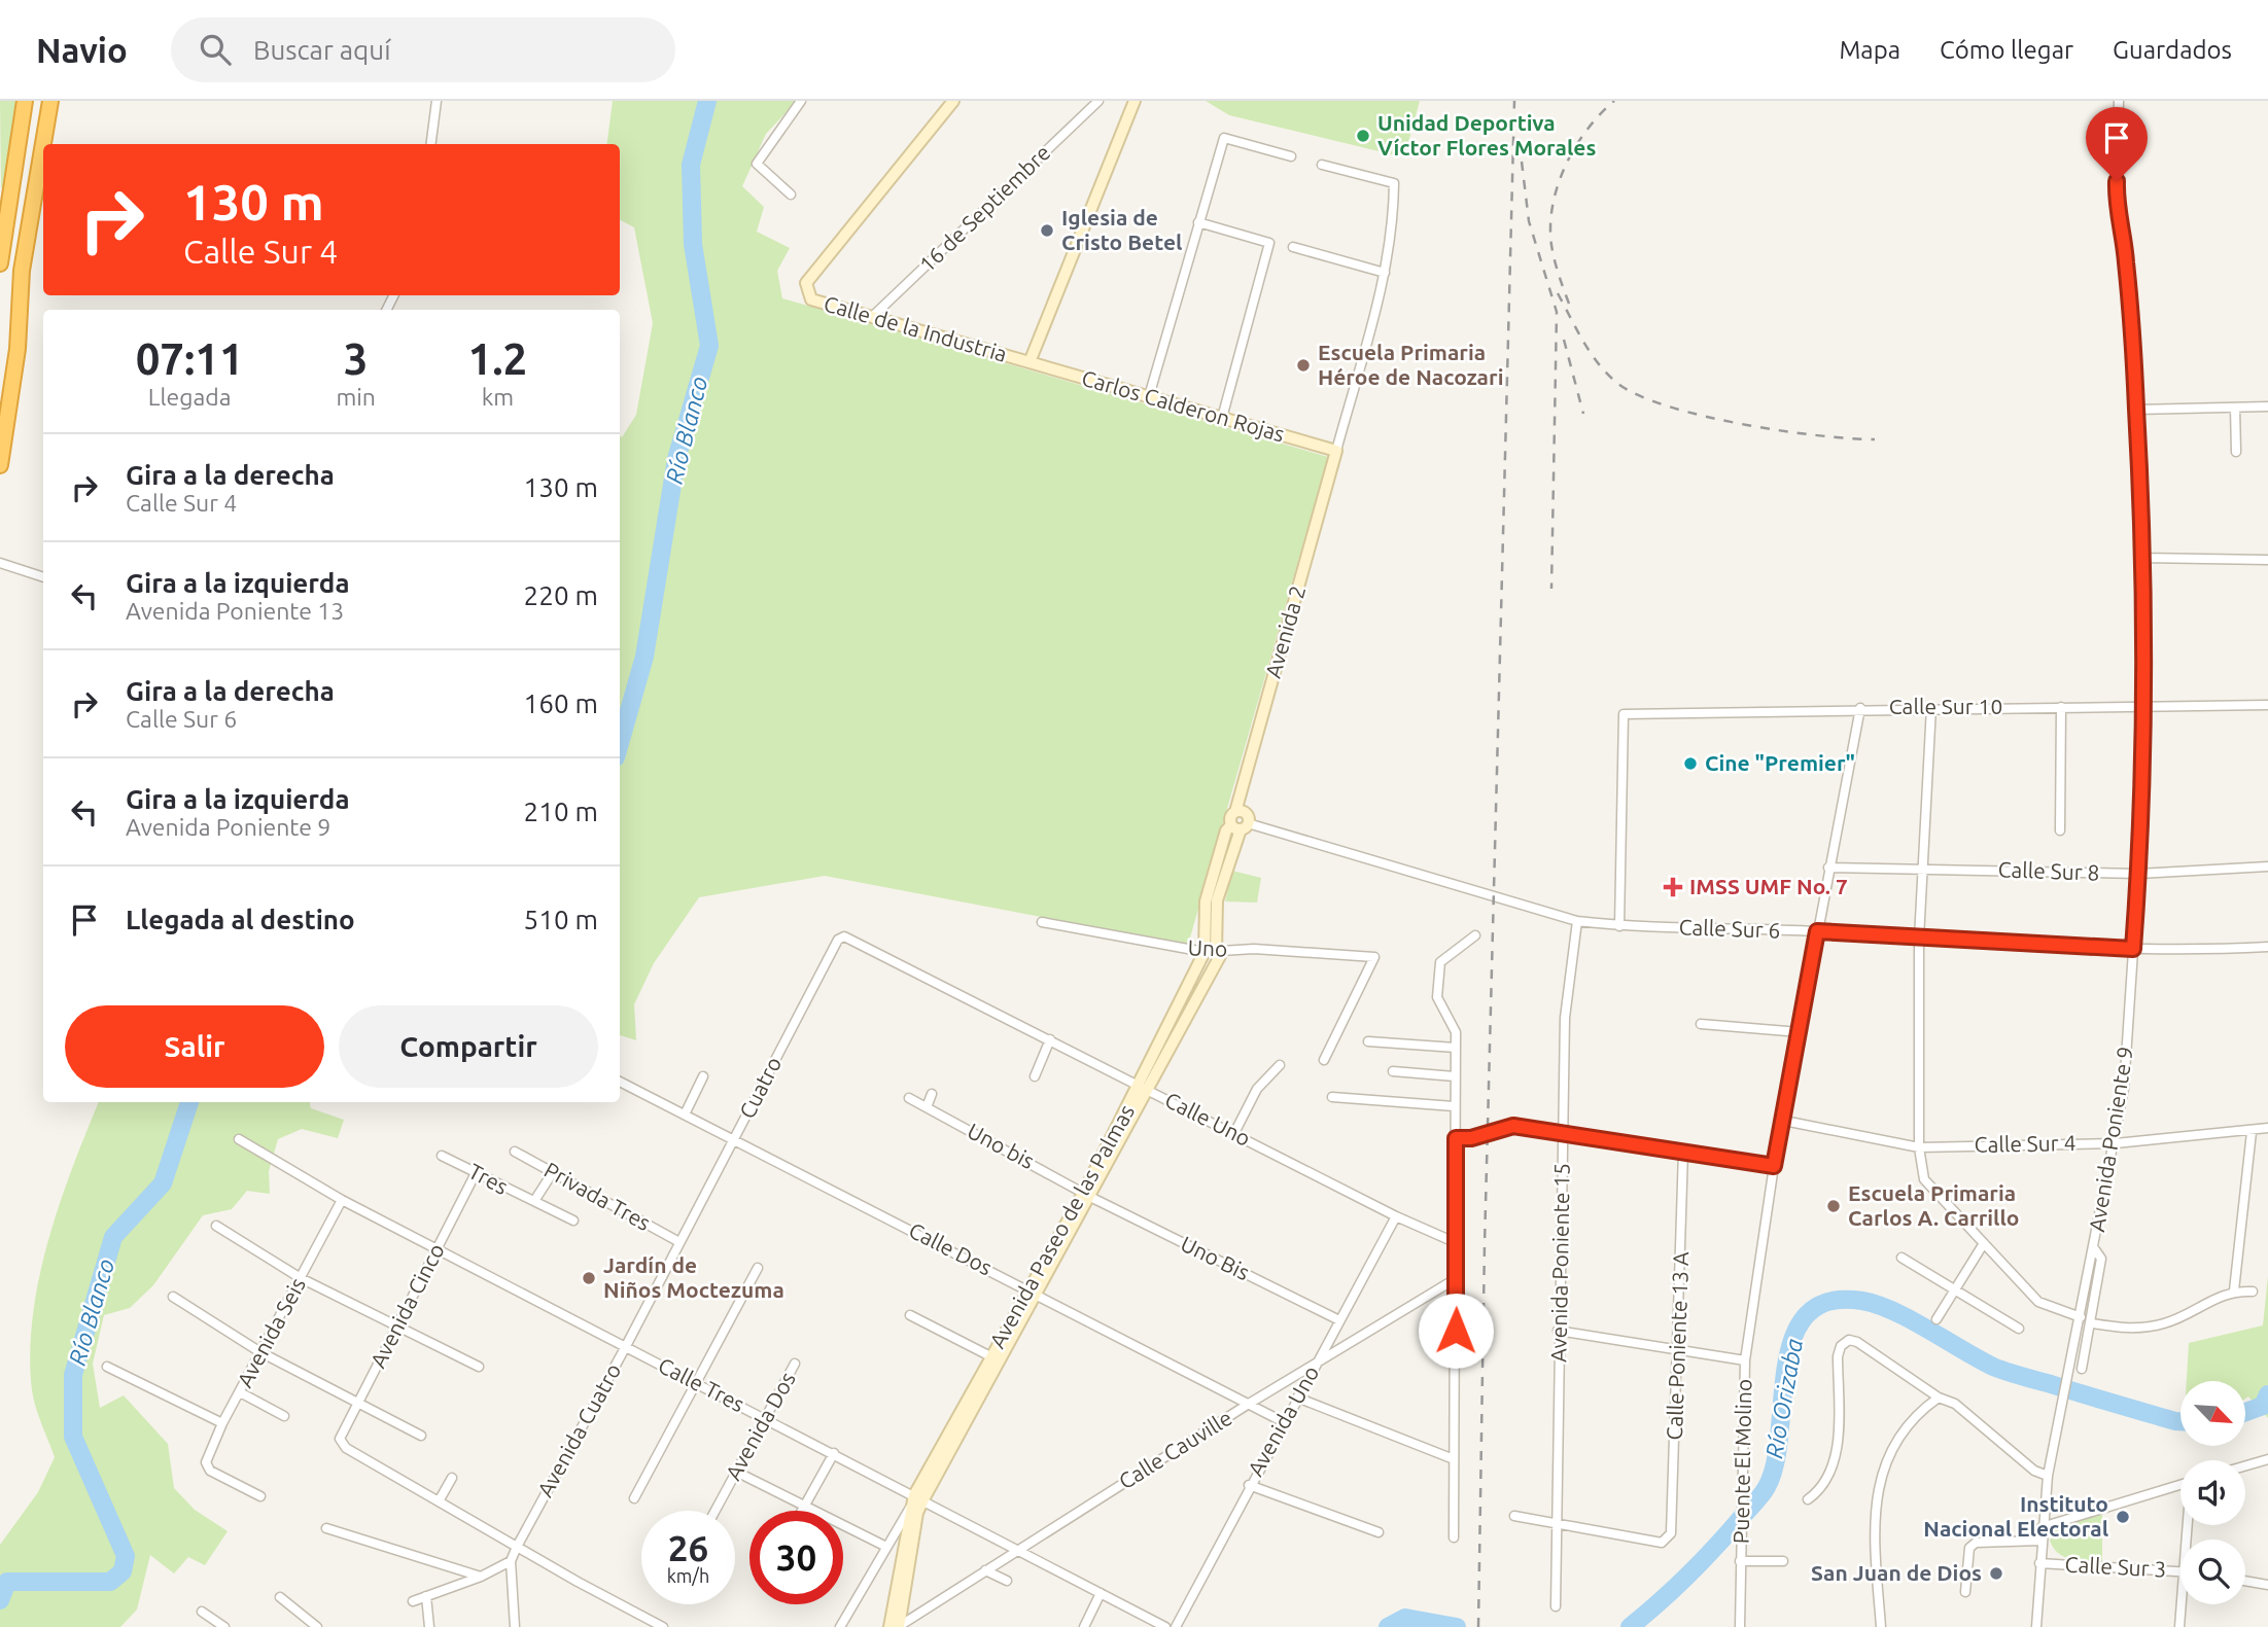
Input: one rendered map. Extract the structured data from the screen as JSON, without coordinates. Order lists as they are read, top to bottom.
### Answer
{
  "streets": {
    "street": [
      "16 de Septiembre",
      "Calle de la Industria",
      "Carlos Calderon Rojas",
      "Avenida 2",
      "Calle Sur 10",
      "Calle Sur 8",
      "Calle Sur 6",
      "Uno",
      "Cuatro",
      "Calle Uno",
      "Avenida Poniente 9",
      "Calle Sur 4",
      "Uno bis",
      "Tres",
      "Privada Tres",
      "Avenida Paseo de las Palmas",
      "Calle Dos",
      "Uno Bis",
      "Avenida Poniente 15",
      "Avenida Cinco",
      "Avenida Seis",
      "Calle Poniente 13 A",
      "Calle Tres",
      "Avenida Uno",
      "Avenida Dos",
      "Avenida Cuatro",
      "Calle Cauville",
      "Puente El Molino",
      "Calle Sur 3"
    ]
  },
  "crossings": [
    ["16 de Septiembre", "Calle de la Industria"],
    ["Calle de la Industria", "Carlos Calderon Rojas"],
    ["Carlos Calderon Rojas", "Avenida 2"],
    ["Avenida 2", "Avenida Paseo de las Palmas"],
    ["Calle Sur 10", "Calle Sur 6"],
    ["Calle Sur 10", "Avenida Poniente 9"],
    ["Calle Sur 10", "Puente El Molino"],
    ["Calle Sur 8", "Avenida Poniente 9"],
    ["Calle Sur 8", "Puente El Molino"],
    ["Calle Sur 6", "Avenida Poniente 9"],
    ["Calle Sur 6", "Avenida Paseo de las Palmas"],
    ["Calle Sur 6", "Avenida Poniente 15"],
    ["Calle Sur 6", "Puente El Molino"],
    ["Uno", "Avenida Paseo de las Palmas"],
    ["Cuatro", "Calle Uno"],
    ["Cuatro", "Privada Tres"],
    ["Cuatro", "Calle Dos"],
    ["Cuatro", "Avenida Cuatro"],
    ["Calle Uno", "Avenida Paseo de las Palmas"],
    ["Calle Uno", "Avenida Uno"],
    ["Avenida Poniente 9", "Calle Sur 4"],
    ["Avenida Poniente 9", "Calle Sur 3"],
    ["Calle Sur 4", "Puente El Molino"],
    ["Uno bis", "Avenida Paseo de las Palmas"],
    ["Uno bis", "Uno Bis"],
    ["Tres", "Avenida Cinco"],
    ["Privada Tres", "Avenida Cuatro"],
    ["Avenida Paseo de las Palmas", "Calle Dos"],
    ["Avenida Paseo de las Palmas", "Uno Bis"],
    ["Avenida Paseo de las Palmas", "Calle Tres"],
    ["Avenida Paseo de las Palmas", "Calle Cauville"],
    ["Calle Dos", "Avenida Uno"],
    ["Calle Dos", "Calle Cauville"],
    ["Uno Bis", "Avenida Uno"],
    ["Avenida Poniente 15", "Calle Poniente 13 A"],
    ["Avenida Cinco", "Calle Tres"],
    ["Avenida Seis", "Calle Tres"],
    ["Calle Tres", "Avenida Dos"],
    ["Calle Tres", "Avenida Cuatro"],
    ["Calle Tres", "Calle Cauville"],
    ["Avenida Uno", "Calle Cauville"]
  ],
  "water": ["Río Blanco", "Río Orizaba"],
  "places": {
    "other": [
      "Unidad Deportiva Víctor Flores Morales",
      "Iglesia de Cristo Betel",
      "Escuela Primaria Héroe de Nacozari",
      "Cine \"Premier\"",
      "Escuela Primaria Carlos A. Carrillo",
      "Jardín de Niños Moctezuma",
      "Instituto Nacional Electoral",
      "San Juan de Dios"
    ],
    "health": ["IMSS UMF No. 7"]
  },
  "north": "bottom right",
  "page": {
    "header": "Navio",
    "search": "Buscar aquí",
    "nav": ["Mapa", "Cómo llegar", "Guardados"],
    "turn": ["130 m", "Calle Sur 4"],
    "eta": [
      "07:11",
      "Llegada",
      "3",
      "min",
      "1.2",
      "km"
    ],
    "list": [
      {
        "name": "Gira a la derecha",
        "note": "Calle Sur 4",
        "value": "130 m"
      },
      {
        "name": "Gira a la izquierda",
        "note": "Avenida Poniente 13",
        "value": "220 m"
      },
      {
        "name": "Gira a la derecha",
        "note": "Calle Sur 6",
        "value": "160 m"
      },
      {
        "name": "Gira a la izquierda",
        "note": "Avenida Poniente 9",
        "value": "210 m"
      },
      {
        "name": "Llegada al destino",
        "value": "510 m"
      }
    ],
    "buttons": ["Salir", "Compartir"],
    "speed": "26 km/h",
    "limit": "30"
  }
}
